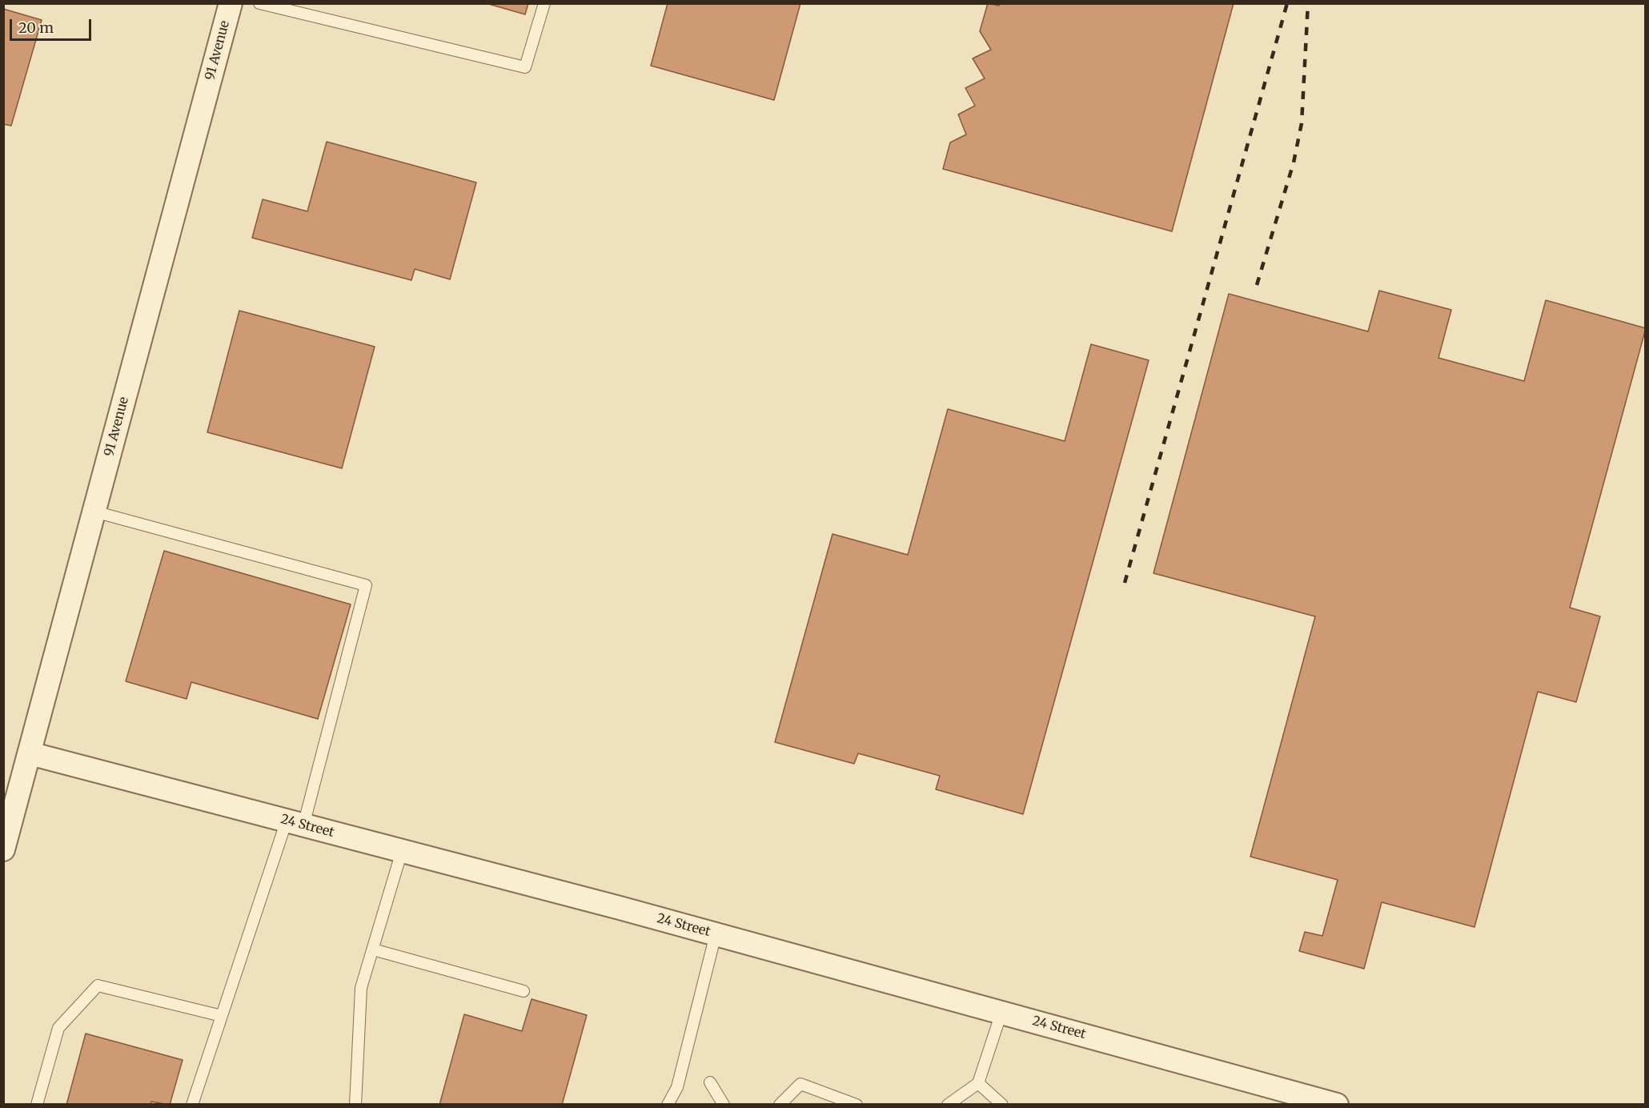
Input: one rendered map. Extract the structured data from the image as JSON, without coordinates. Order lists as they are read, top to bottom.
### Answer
{
  "streets": {
    "street": ["91 Avenue", "24 Street"]
  },
  "crossings": [
    ["91 Avenue", "24 Street"]
  ],
  "scale_bar": "20 m"
}
